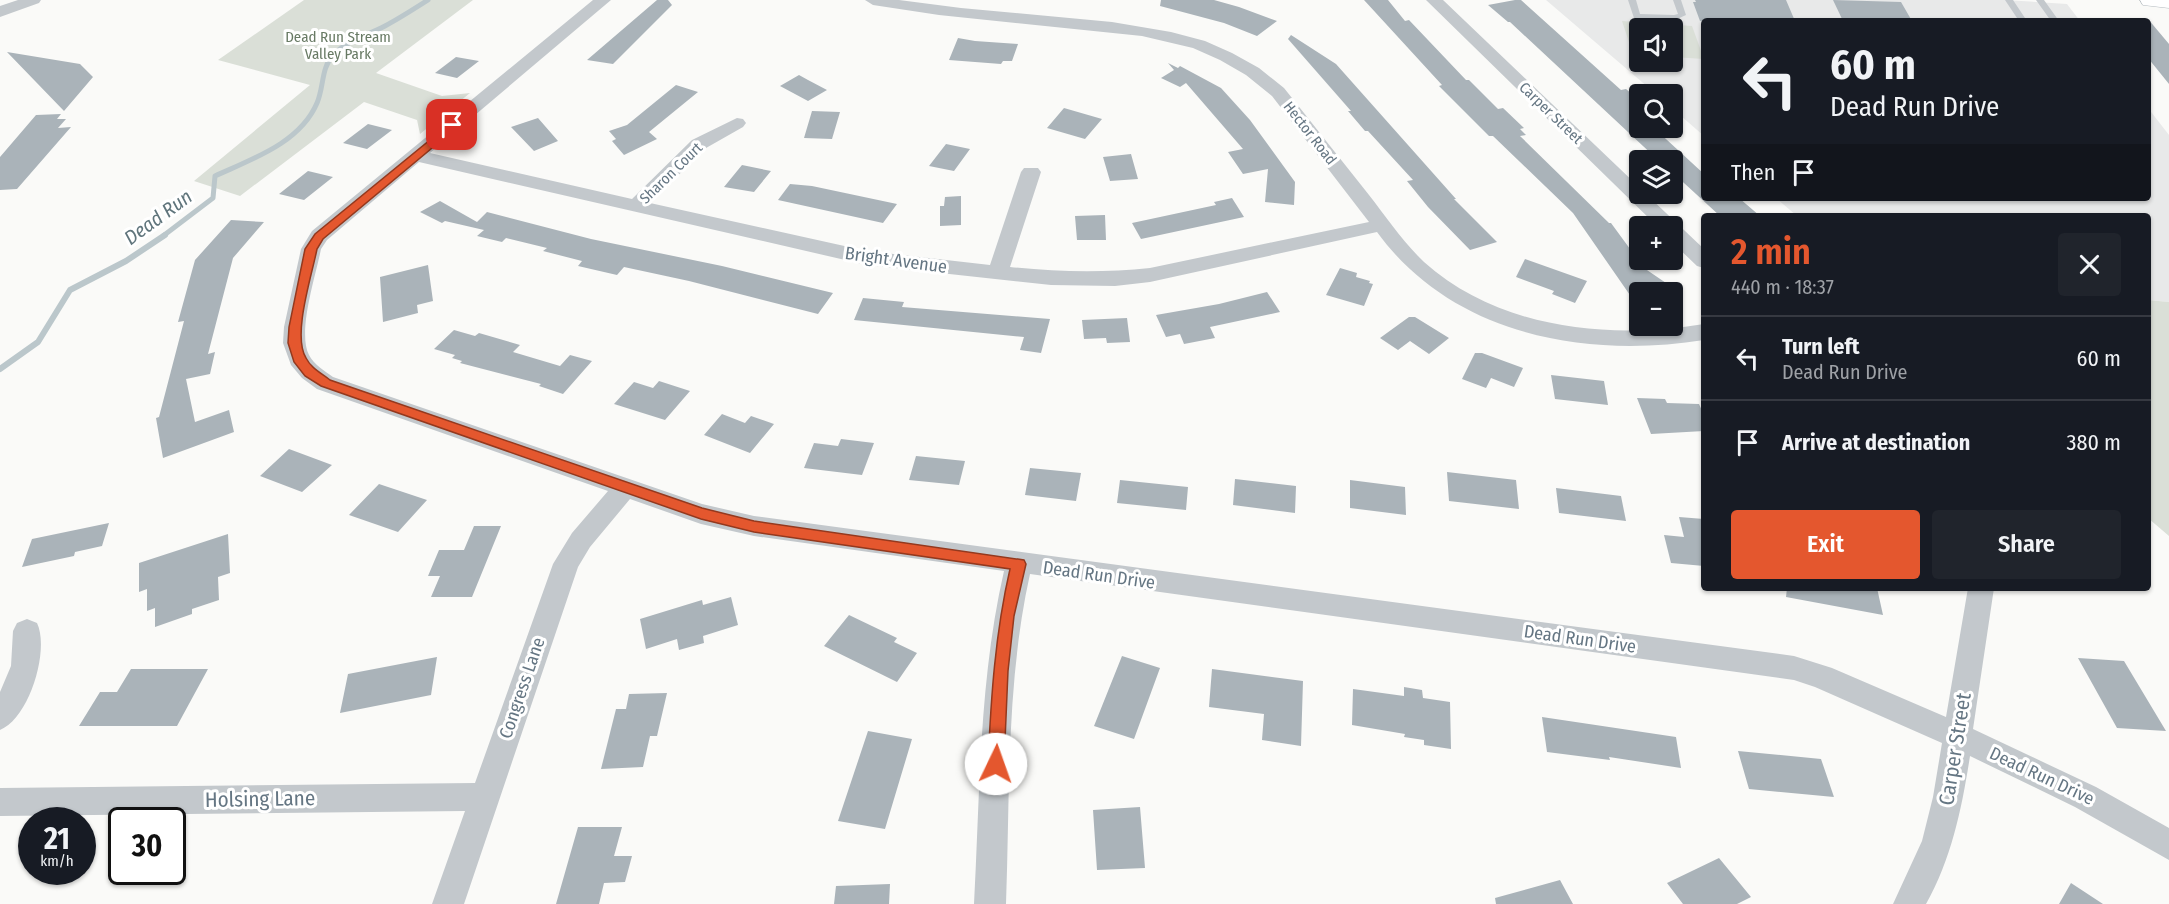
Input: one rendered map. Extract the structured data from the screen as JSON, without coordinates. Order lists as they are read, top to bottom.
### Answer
{
  "streets": {
    "street": [
      "Carper Street",
      "Hector Road",
      "Sharon Court",
      "Bright Avenue",
      "Dead Run Drive",
      "Congress Lane",
      "Holsing Lane"
    ]
  },
  "crossings": [
    ["Carper Street", "Dead Run Drive"],
    ["Hector Road", "Bright Avenue"],
    ["Sharon Court", "Bright Avenue"],
    ["Bright Avenue", "Dead Run Drive"],
    ["Dead Run Drive", "Congress Lane"],
    ["Congress Lane", "Holsing Lane"]
  ],
  "water": ["Dead Run"],
  "parks": ["Dead Run Stream Valley Park"],
  "page": {
    "map_buttons": ["+", "−"],
    "turn": ["60 m", "Dead Run Drive"],
    "then": "Then",
    "heading": ["2 min", "440 m · 18:37"],
    "list": [
      {
        "name": "Turn left",
        "note": "Dead Run Drive",
        "value": "60 m"
      },
      {
        "name": "Arrive at destination",
        "value": "380 m"
      }
    ],
    "buttons": ["Exit", "Share"],
    "speed": "21 km/h",
    "limit": "30"
  }
}
